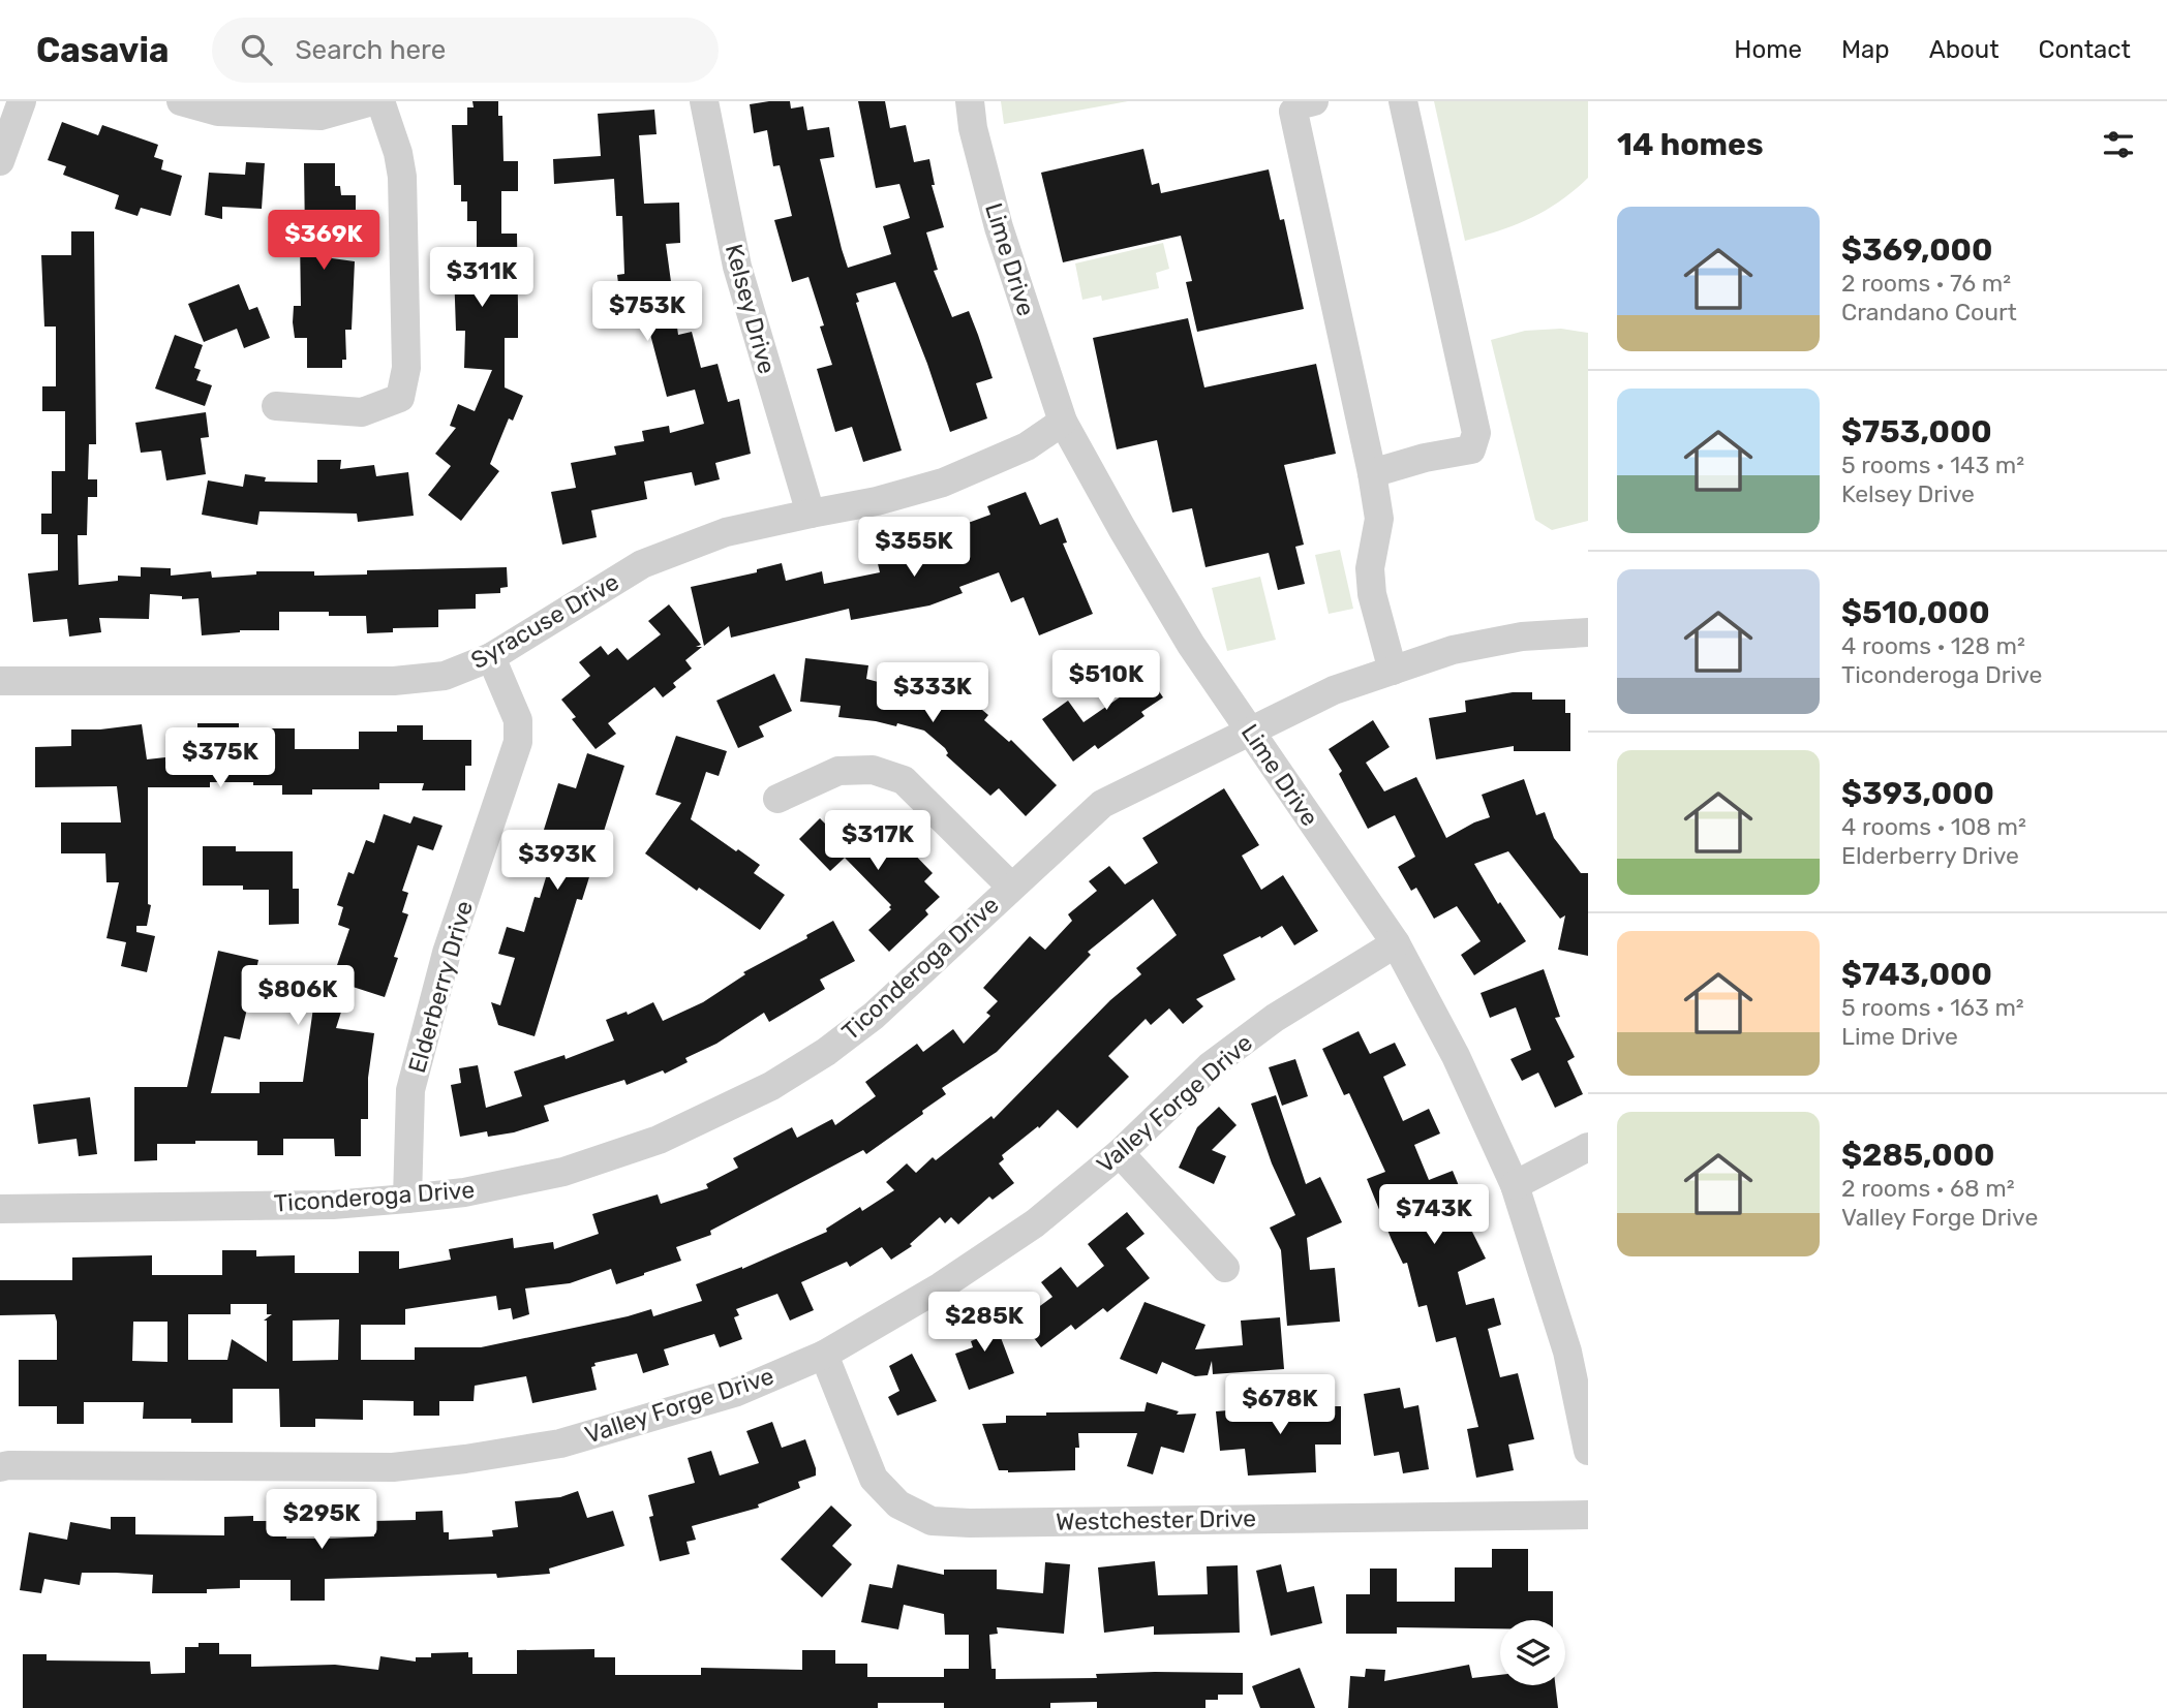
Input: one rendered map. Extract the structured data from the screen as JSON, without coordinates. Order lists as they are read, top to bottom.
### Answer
{
  "streets": {
    "street": [
      "Lime Drive",
      "Kelsey Drive",
      "Syracuse Drive",
      "Ticonderoga Drive",
      "Elderberry Drive",
      "Valley Forge Drive",
      "Westchester Drive"
    ]
  },
  "crossings": [
    ["Lime Drive", "Syracuse Drive"],
    ["Lime Drive", "Ticonderoga Drive"],
    ["Lime Drive", "Valley Forge Drive"],
    ["Kelsey Drive", "Syracuse Drive"],
    ["Syracuse Drive", "Elderberry Drive"],
    ["Ticonderoga Drive", "Elderberry Drive"],
    ["Valley Forge Drive", "Westchester Drive"]
  ],
  "page": {
    "header": "Casavia",
    "search": "Search here",
    "nav": [
      "Home",
      "Map",
      "About",
      "Contact"
    ],
    "heading": "14 homes",
    "list": [
      {
        "name": "$369,000",
        "note": "2 rooms · 76 m² · Crandano Court"
      },
      {
        "name": "$753,000",
        "note": "5 rooms · 143 m² · Kelsey Drive"
      },
      {
        "name": "$510,000",
        "note": "4 rooms · 128 m² · Ticonderoga Drive"
      },
      {
        "name": "$393,000",
        "note": "4 rooms · 108 m² · Elderberry Drive"
      },
      {
        "name": "$743,000",
        "note": "5 rooms · 163 m² · Lime Drive"
      },
      {
        "name": "$285,000",
        "note": "2 rooms · 68 m² · Valley Forge Drive"
      }
    ],
    "price": [
      "$369K",
      "$311K",
      "$753K",
      "$355K",
      "$510K",
      "$333K",
      "$375K",
      "$317K",
      "$393K",
      "$806K",
      "$743K",
      "$285K",
      "$678K",
      "$295K"
    ]
  }
}
